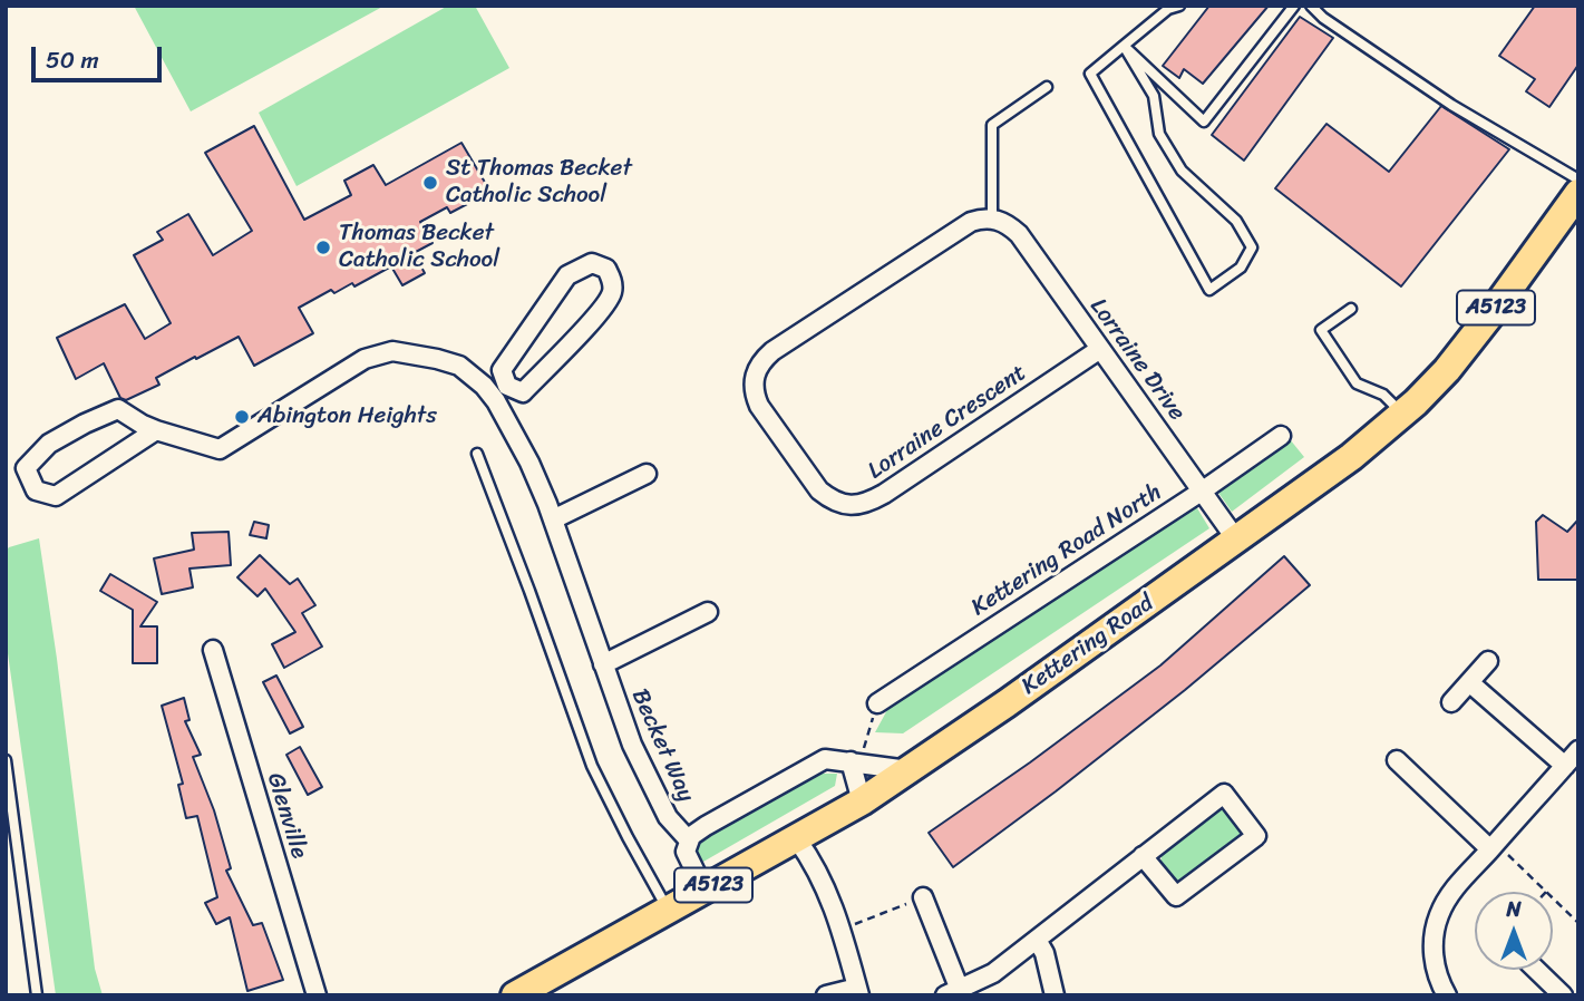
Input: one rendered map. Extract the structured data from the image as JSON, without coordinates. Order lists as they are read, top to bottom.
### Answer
{
  "streets": {
    "main road": ["A5123", "Kettering Road"],
    "street": [
      "Lorraine Drive",
      "Lorraine Crescent",
      "Kettering Road North",
      "Becket Way",
      "Glenville"
    ]
  },
  "crossings": [
    ["Lorraine Drive", "Lorraine Crescent"],
    ["Lorraine Drive", "Kettering Road North"],
    ["Lorraine Drive", "Kettering Road"]
  ],
  "places": ["St Thomas Becket Catholic School", "Thomas Becket Catholic School", "Abington Heights"],
  "scale_bar": "50 m",
  "north": "top"
}
